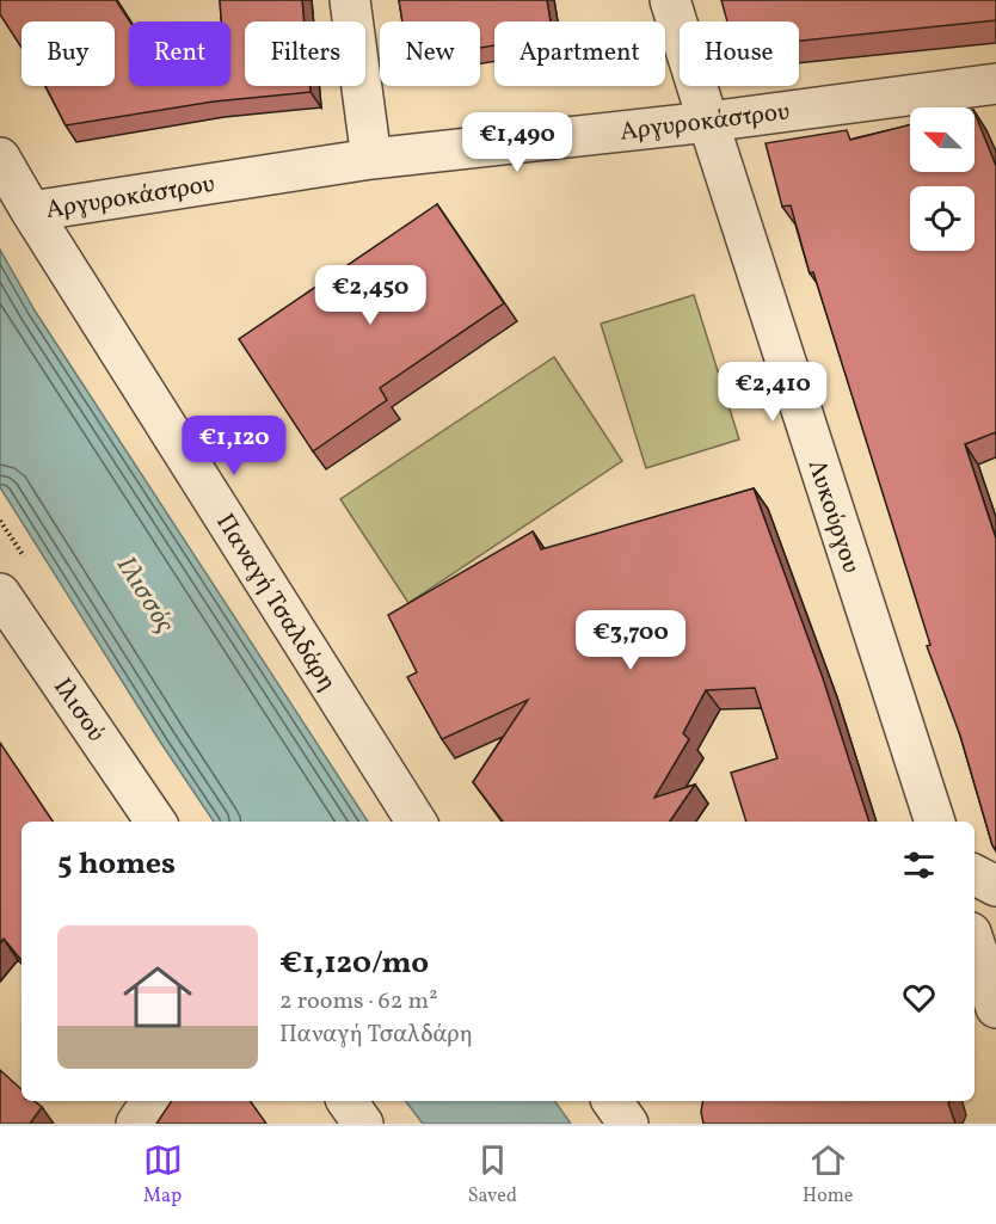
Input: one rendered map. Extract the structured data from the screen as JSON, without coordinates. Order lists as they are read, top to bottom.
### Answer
{
  "streets": {
    "street": [
      "Αργυροκάστρου",
      "Λυκούργου",
      "Παναγή Τσαλδάρη",
      "Ιλισού"
    ]
  },
  "crossings": [
    ["Αργυροκάστρου", "Λυκούργου"],
    ["Αργυροκάστρου", "Παναγή Τσαλδάρη"]
  ],
  "water": ["Ιλισσός"],
  "north": "top left",
  "page": {
    "chip": [
      "Buy",
      "Rent",
      "Filters",
      "New",
      "Apartment",
      "House"
    ],
    "price": [
      "€1,490",
      "€2,450",
      "€2,410",
      "€1,120",
      "€3,700"
    ],
    "heading": "5 homes",
    "list": [
      {
        "name": "€1,120/mo",
        "note": "2 rooms · 62 m² · Παναγή Τσαλδάρη"
      }
    ],
    "tabs": ["Map", "Saved", "Home"]
  }
}
